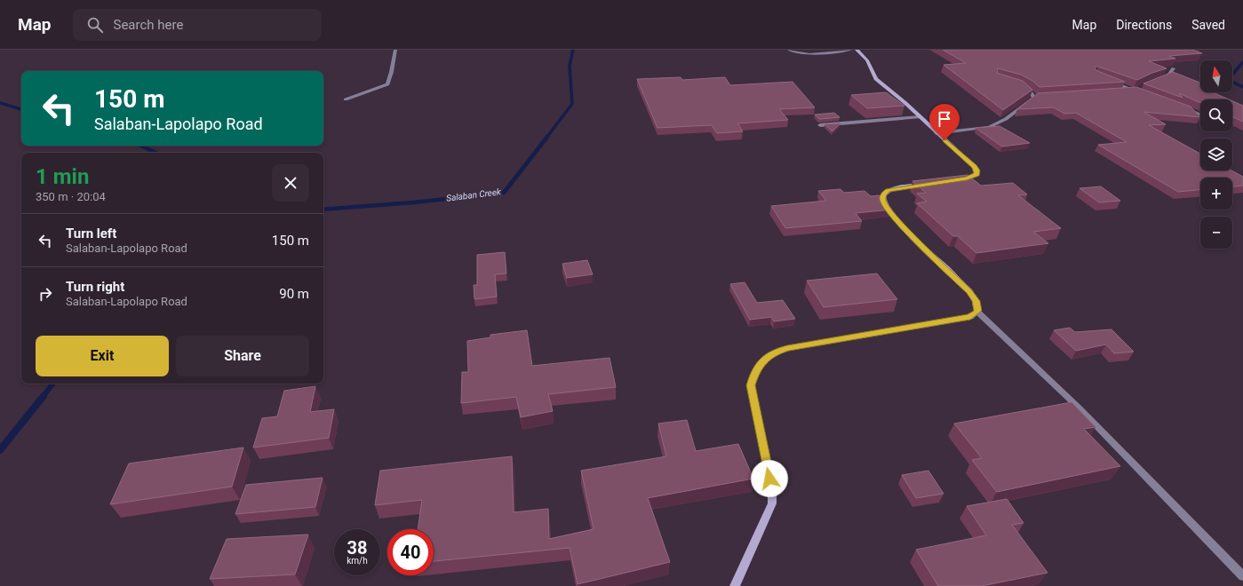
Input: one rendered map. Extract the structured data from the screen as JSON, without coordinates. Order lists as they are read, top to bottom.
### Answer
{
  "water": ["Salaban Creek"],
  "north": "top",
  "page": {
    "header": "Map",
    "search": "Search here",
    "nav": ["Map", "Directions", "Saved"],
    "map_buttons": ["+", "−"],
    "turn": ["150 m", "Salaban-Lapolapo Road"],
    "heading": ["1 min", "350 m · 20:04"],
    "list": [
      {
        "name": "Turn left",
        "note": "Salaban-Lapolapo Road",
        "value": "150 m"
      },
      {
        "name": "Turn right",
        "note": "Salaban-Lapolapo Road",
        "value": "90 m"
      }
    ],
    "buttons": ["Exit", "Share"],
    "speed": "38 km/h",
    "limit": "40"
  }
}
